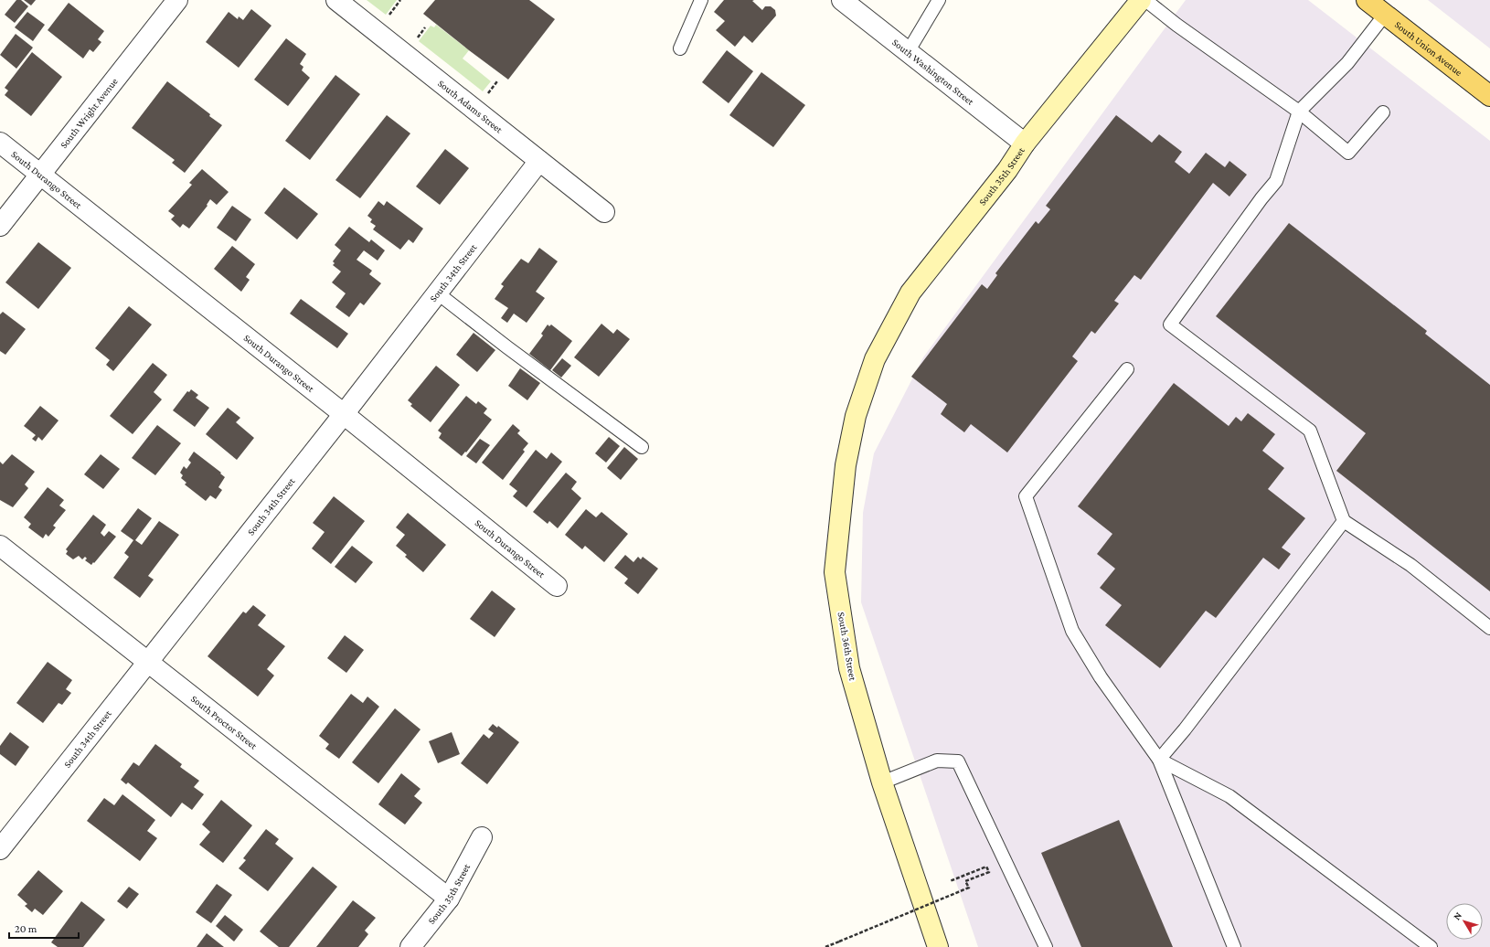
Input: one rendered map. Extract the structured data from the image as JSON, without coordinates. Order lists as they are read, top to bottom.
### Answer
{
  "streets": {
    "main road": ["South Union Avenue"],
    "street": [
      "South Washington Street",
      "South Adams Street",
      "South Wright Avenue",
      "South 35th Street",
      "South Durango Street",
      "South 34th Street",
      "South 36th Street",
      "South Proctor Street"
    ]
  },
  "crossings": [
    ["South Washington Street", "South 35th Street"],
    ["South Adams Street", "South 34th Street"],
    ["South Wright Avenue", "South Durango Street"],
    ["South 35th Street", "South 36th Street"],
    ["South 35th Street", "South Proctor Street"],
    ["South Durango Street", "South 34th Street"],
    ["South 34th Street", "South Proctor Street"]
  ],
  "scale_bar": "20 m",
  "north": "top left"
}
